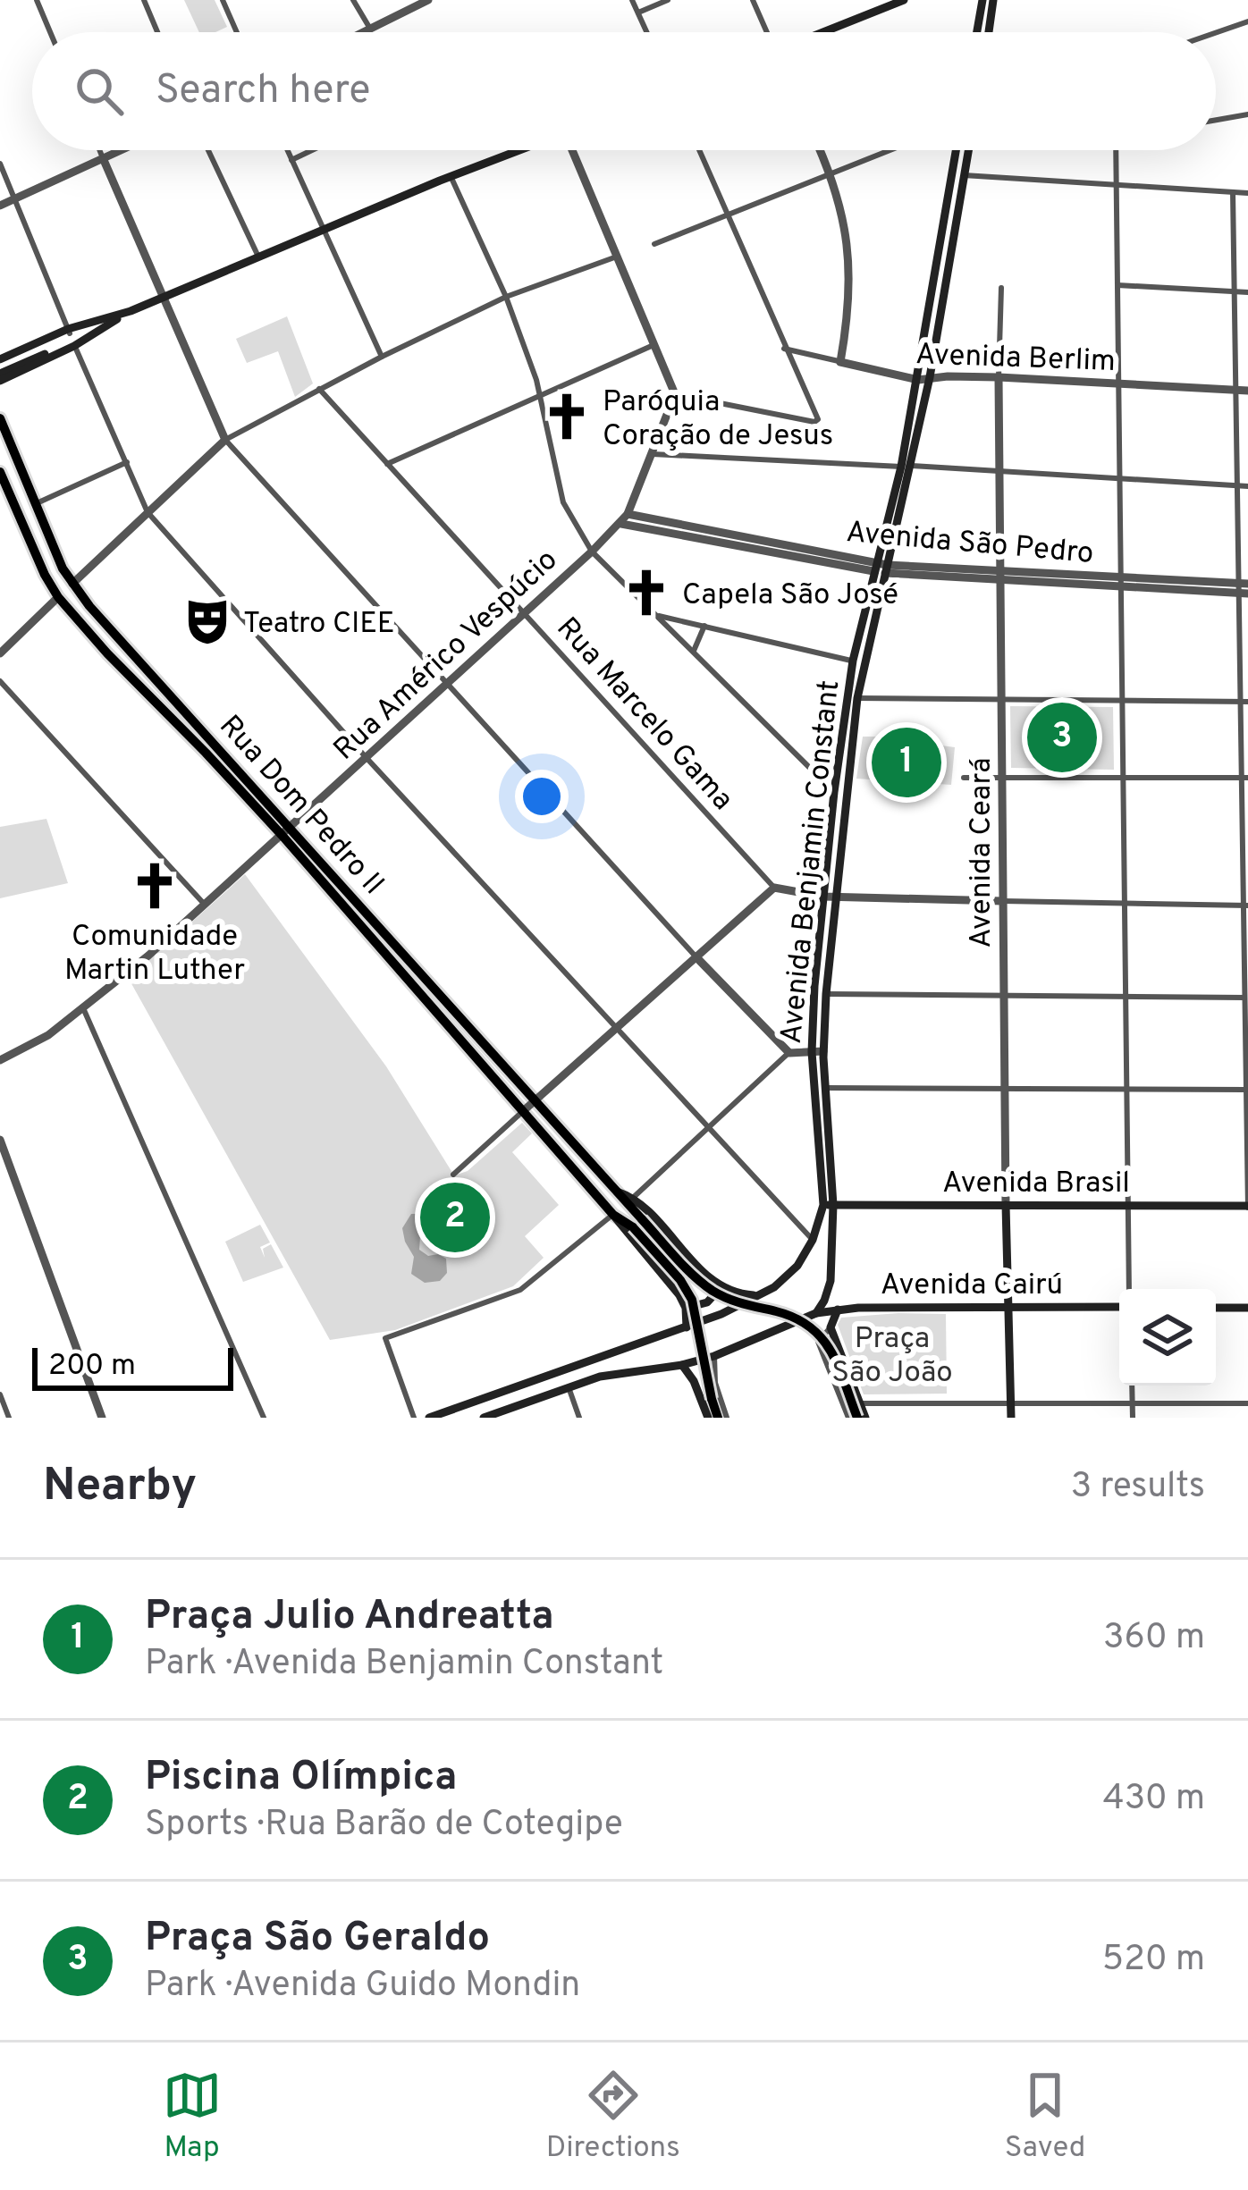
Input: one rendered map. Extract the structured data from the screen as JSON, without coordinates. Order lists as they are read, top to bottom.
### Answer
{
  "streets": {
    "main road": [
      "Rua Dom Pedro II",
      "Avenida Ceará",
      "Avenida Benjamin Constant",
      "Avenida Brasil",
      "Avenida Cairú"
    ],
    "street": [
      "Avenida Berlim",
      "Avenida São Pedro",
      "Rua Américo Vespúcio",
      "Rua Marcelo Gama"
    ]
  },
  "crossings": [
    ["Avenida Berlim", "Avenida Ceará"],
    ["Avenida Berlim", "Avenida Benjamin Constant"],
    ["Avenida São Pedro", "Rua Américo Vespúcio"],
    ["Avenida São Pedro", "Avenida Ceará"],
    ["Avenida São Pedro", "Avenida Benjamin Constant"],
    ["Rua Américo Vespúcio", "Rua Marcelo Gama"],
    ["Rua Américo Vespúcio", "Rua Dom Pedro II"],
    ["Avenida Ceará", "Avenida Brasil"],
    ["Avenida Ceará", "Avenida Cairú"],
    ["Avenida Benjamin Constant", "Avenida Brasil"],
    ["Avenida Benjamin Constant", "Avenida Cairú"]
  ],
  "parks": ["Praça São João"],
  "places": {
    "church": ["Paróquia Coração de Jesus", "Capela São José", "Comunidade Martin Luther"],
    "theatre": ["Teatro CIEE"]
  },
  "scale_bar": "200 m",
  "page": {
    "search": "Search here",
    "pins": ["3", "1", "2"],
    "scale": "200 m",
    "heading": ["Nearby", "3 results"],
    "list": [
      {
        "mark": "1",
        "name": "Praça Julio Andreatta",
        "note": "Park · Avenida Benjamin Constant",
        "value": "360 m"
      },
      {
        "mark": "2",
        "name": "Piscina Olímpica",
        "note": "Sports · Rua Barão de Cotegipe",
        "value": "430 m"
      },
      {
        "mark": "3",
        "name": "Praça São Geraldo",
        "note": "Park · Avenida Guido Mondin",
        "value": "520 m"
      }
    ],
    "nav": ["Map", "Directions", "Saved"]
  }
}
